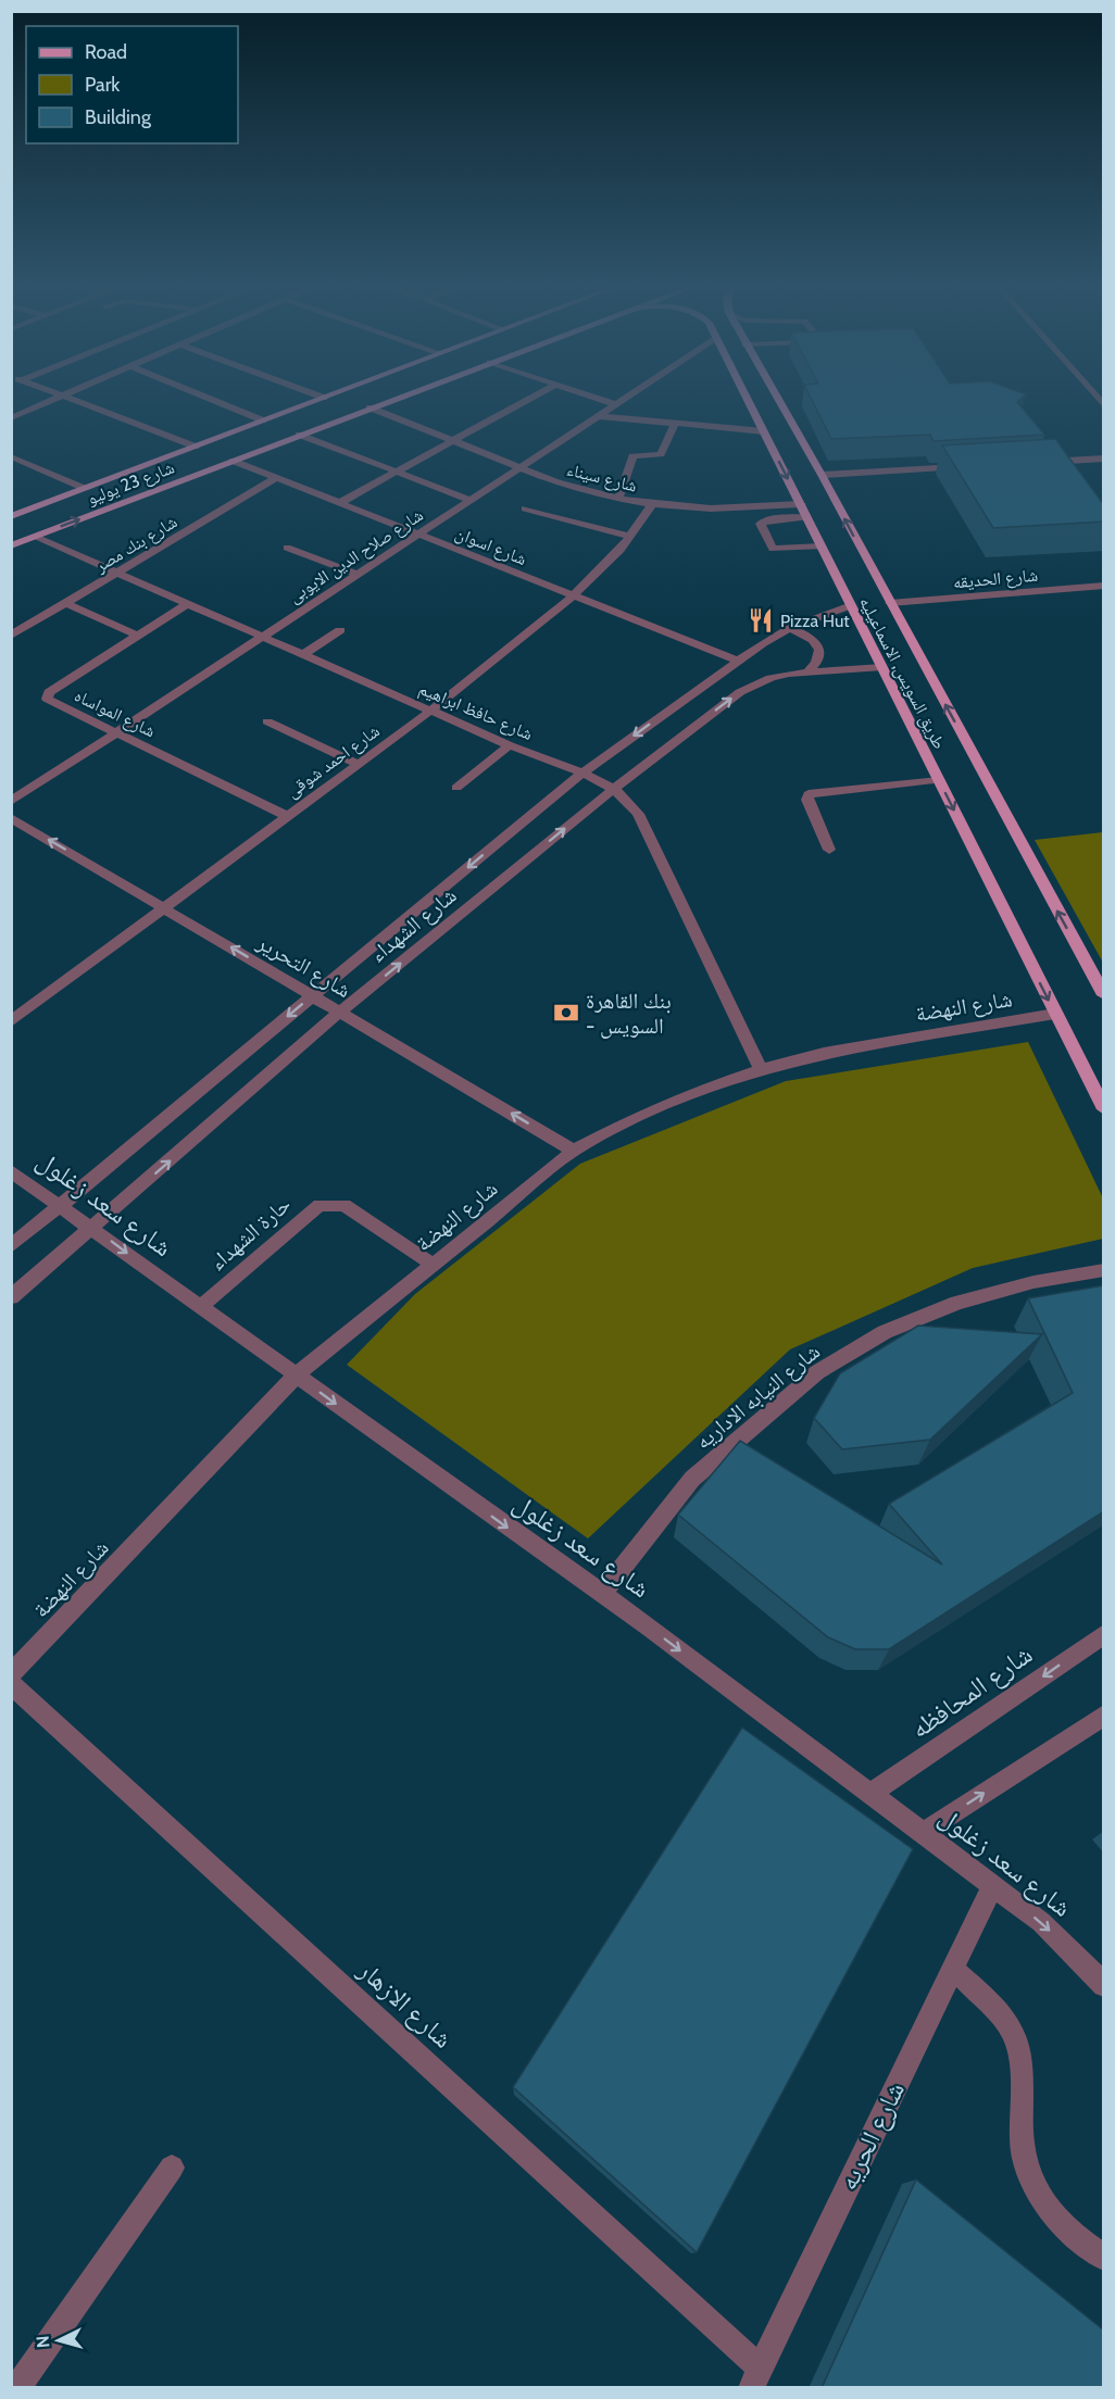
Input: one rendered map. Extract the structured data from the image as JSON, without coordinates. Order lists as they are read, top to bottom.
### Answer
{
  "streets": {
    "main road": ["شارع 23 يوليو", "طريق السويس, الاسماعيليه"],
    "street": [
      "شارع سيناء",
      "شارع بنك مصر",
      "شارع اسوان",
      "شارع صلاح الدين الايوبى",
      "شارع الحديقه",
      "شارع حافظ ابراهيم",
      "شارع المواساه",
      "شارع احمد شوقى",
      "شارع الشهداء",
      "شارع التحرير",
      "شارع النهضة",
      "شارع سعد زغلول",
      "حارة الشهداء",
      "شارع النيابه الاداريه",
      "شارع المحافظه",
      "شارع الازهار",
      "شارع الحريه"
    ]
  },
  "crossings": [
    ["شارع سيناء", "شارع 23 يوليو"],
    ["شارع سيناء", "شارع صلاح الدين الايوبى"],
    ["شارع سيناء", "طريق السويس, الاسماعيليه"],
    ["شارع سيناء", "شارع احمد شوقى"],
    ["شارع 23 يوليو", "شارع اسوان"],
    ["شارع 23 يوليو", "شارع حافظ ابراهيم"],
    ["شارع بنك مصر", "شارع اسوان"],
    ["شارع بنك مصر", "شارع حافظ ابراهيم"],
    ["شارع اسوان", "شارع صلاح الدين الايوبى"],
    ["شارع اسوان", "شارع احمد شوقى"],
    ["شارع اسوان", "شارع الشهداء"],
    ["شارع صلاح الدين الايوبى", "شارع حافظ ابراهيم"],
    ["شارع صلاح الدين الايوبى", "شارع المواساه"],
    ["شارع الحديقه", "طريق السويس, الاسماعيليه"],
    ["طريق السويس, الاسماعيليه", "شارع الشهداء"],
    ["طريق السويس, الاسماعيليه", "شارع النهضة"],
    ["شارع حافظ ابراهيم", "شارع المواساه"],
    ["شارع حافظ ابراهيم", "شارع احمد شوقى"],
    ["شارع حافظ ابراهيم", "شارع الشهداء"],
    ["شارع حافظ ابراهيم", "شارع النهضة"],
    ["شارع المواساه", "شارع احمد شوقى"],
    ["شارع احمد شوقى", "شارع التحرير"],
    ["شارع الشهداء", "شارع التحرير"],
    ["شارع الشهداء", "شارع سعد زغلول"],
    ["شارع التحرير", "شارع النهضة"],
    ["شارع النهضة", "شارع سعد زغلول"],
    ["شارع النهضة", "حارة الشهداء"],
    ["شارع سعد زغلول", "حارة الشهداء"],
    ["شارع سعد زغلول", "شارع النيابه الاداريه"],
    ["شارع سعد زغلول", "شارع المحافظه"],
    ["شارع سعد زغلول", "شارع الحريه"],
    ["شارع الازهار", "شارع الحريه"]
  ],
  "one_way": ["شارع التحرير", "شارع سعد زغلول"],
  "places": {
    "restaurant": ["Pizza Hut"],
    "bank": ["بنك القاهرة - السويس"]
  },
  "legend": ["Road", "Park", "Building"],
  "north": "left"
}
